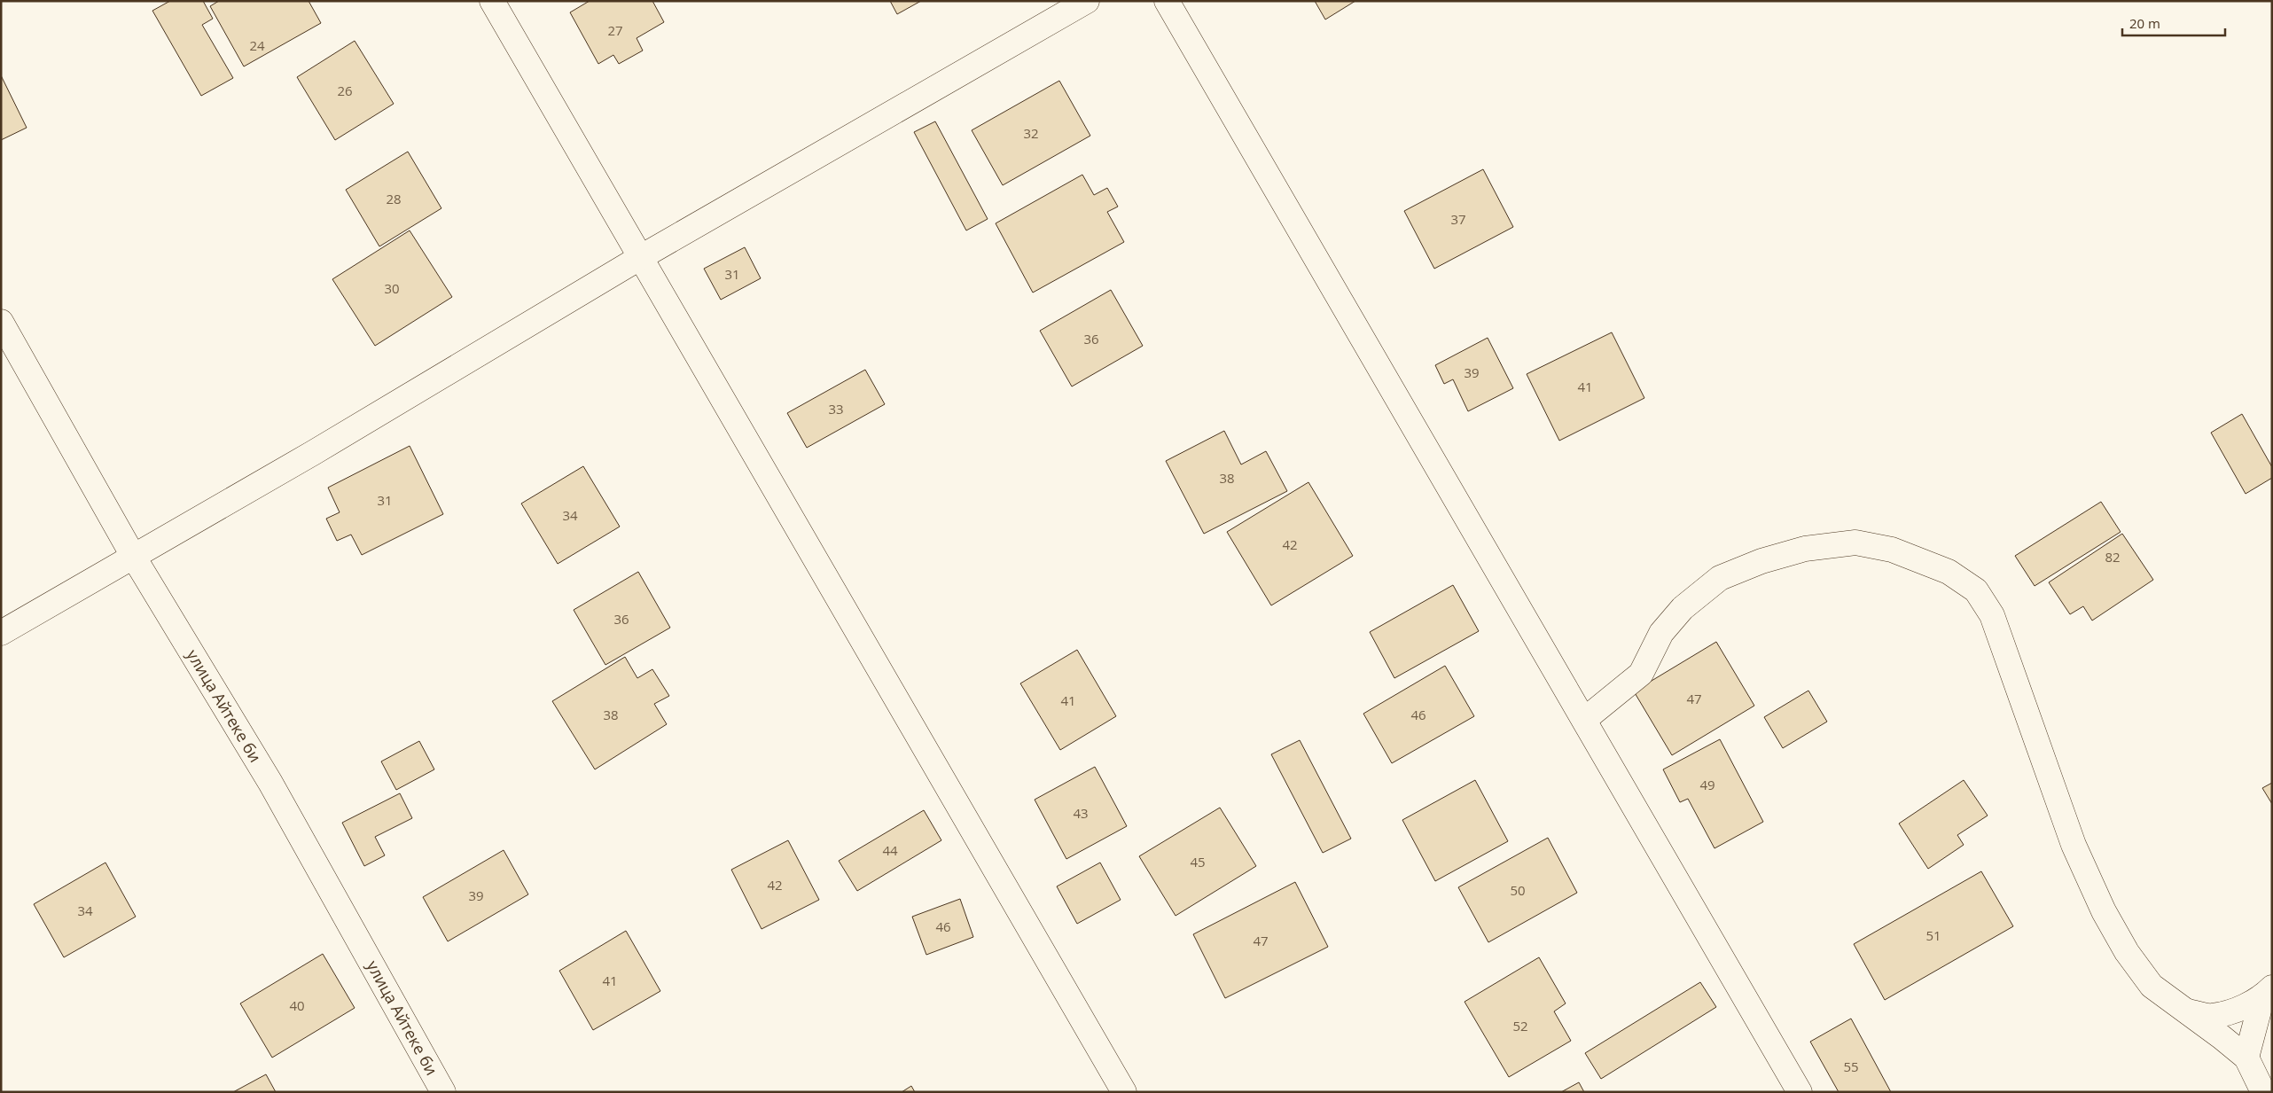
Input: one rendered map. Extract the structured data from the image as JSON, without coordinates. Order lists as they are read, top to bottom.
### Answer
{
  "streets": {
    "street": ["улица Айтеке би"]
  },
  "house_numbers": [
    "27",
    "24",
    "26",
    "32",
    "28",
    "37",
    "31",
    "30",
    "36",
    "39",
    "41",
    "33",
    "38",
    "31",
    "34",
    "42",
    "82",
    "36",
    "47",
    "41",
    "38",
    "46",
    "49",
    "43",
    "44",
    "45",
    "42",
    "50",
    "39",
    "34",
    "46",
    "51",
    "47",
    "41",
    "40",
    "52",
    "55"
  ],
  "scale_bar": "20 m"
}
